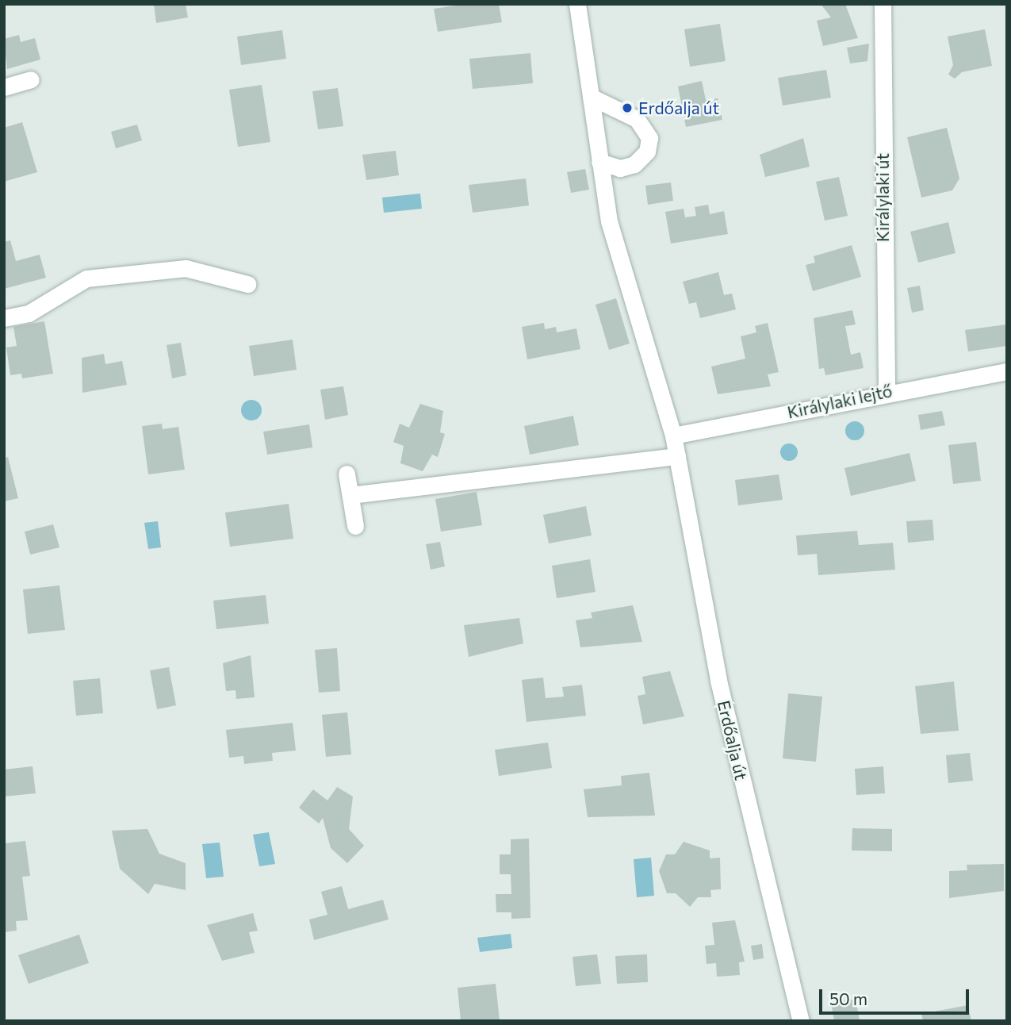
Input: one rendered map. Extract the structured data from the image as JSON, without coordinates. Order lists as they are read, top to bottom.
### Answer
{
  "streets": {
    "street": ["Királylaki út", "Királylaki lejtő", "Erdőalja út"]
  },
  "crossings": [
    ["Királylaki út", "Királylaki lejtő"],
    ["Királylaki lejtő", "Erdőalja út"]
  ],
  "places": ["Erdőalja út"],
  "scale_bar": "50 m"
}
